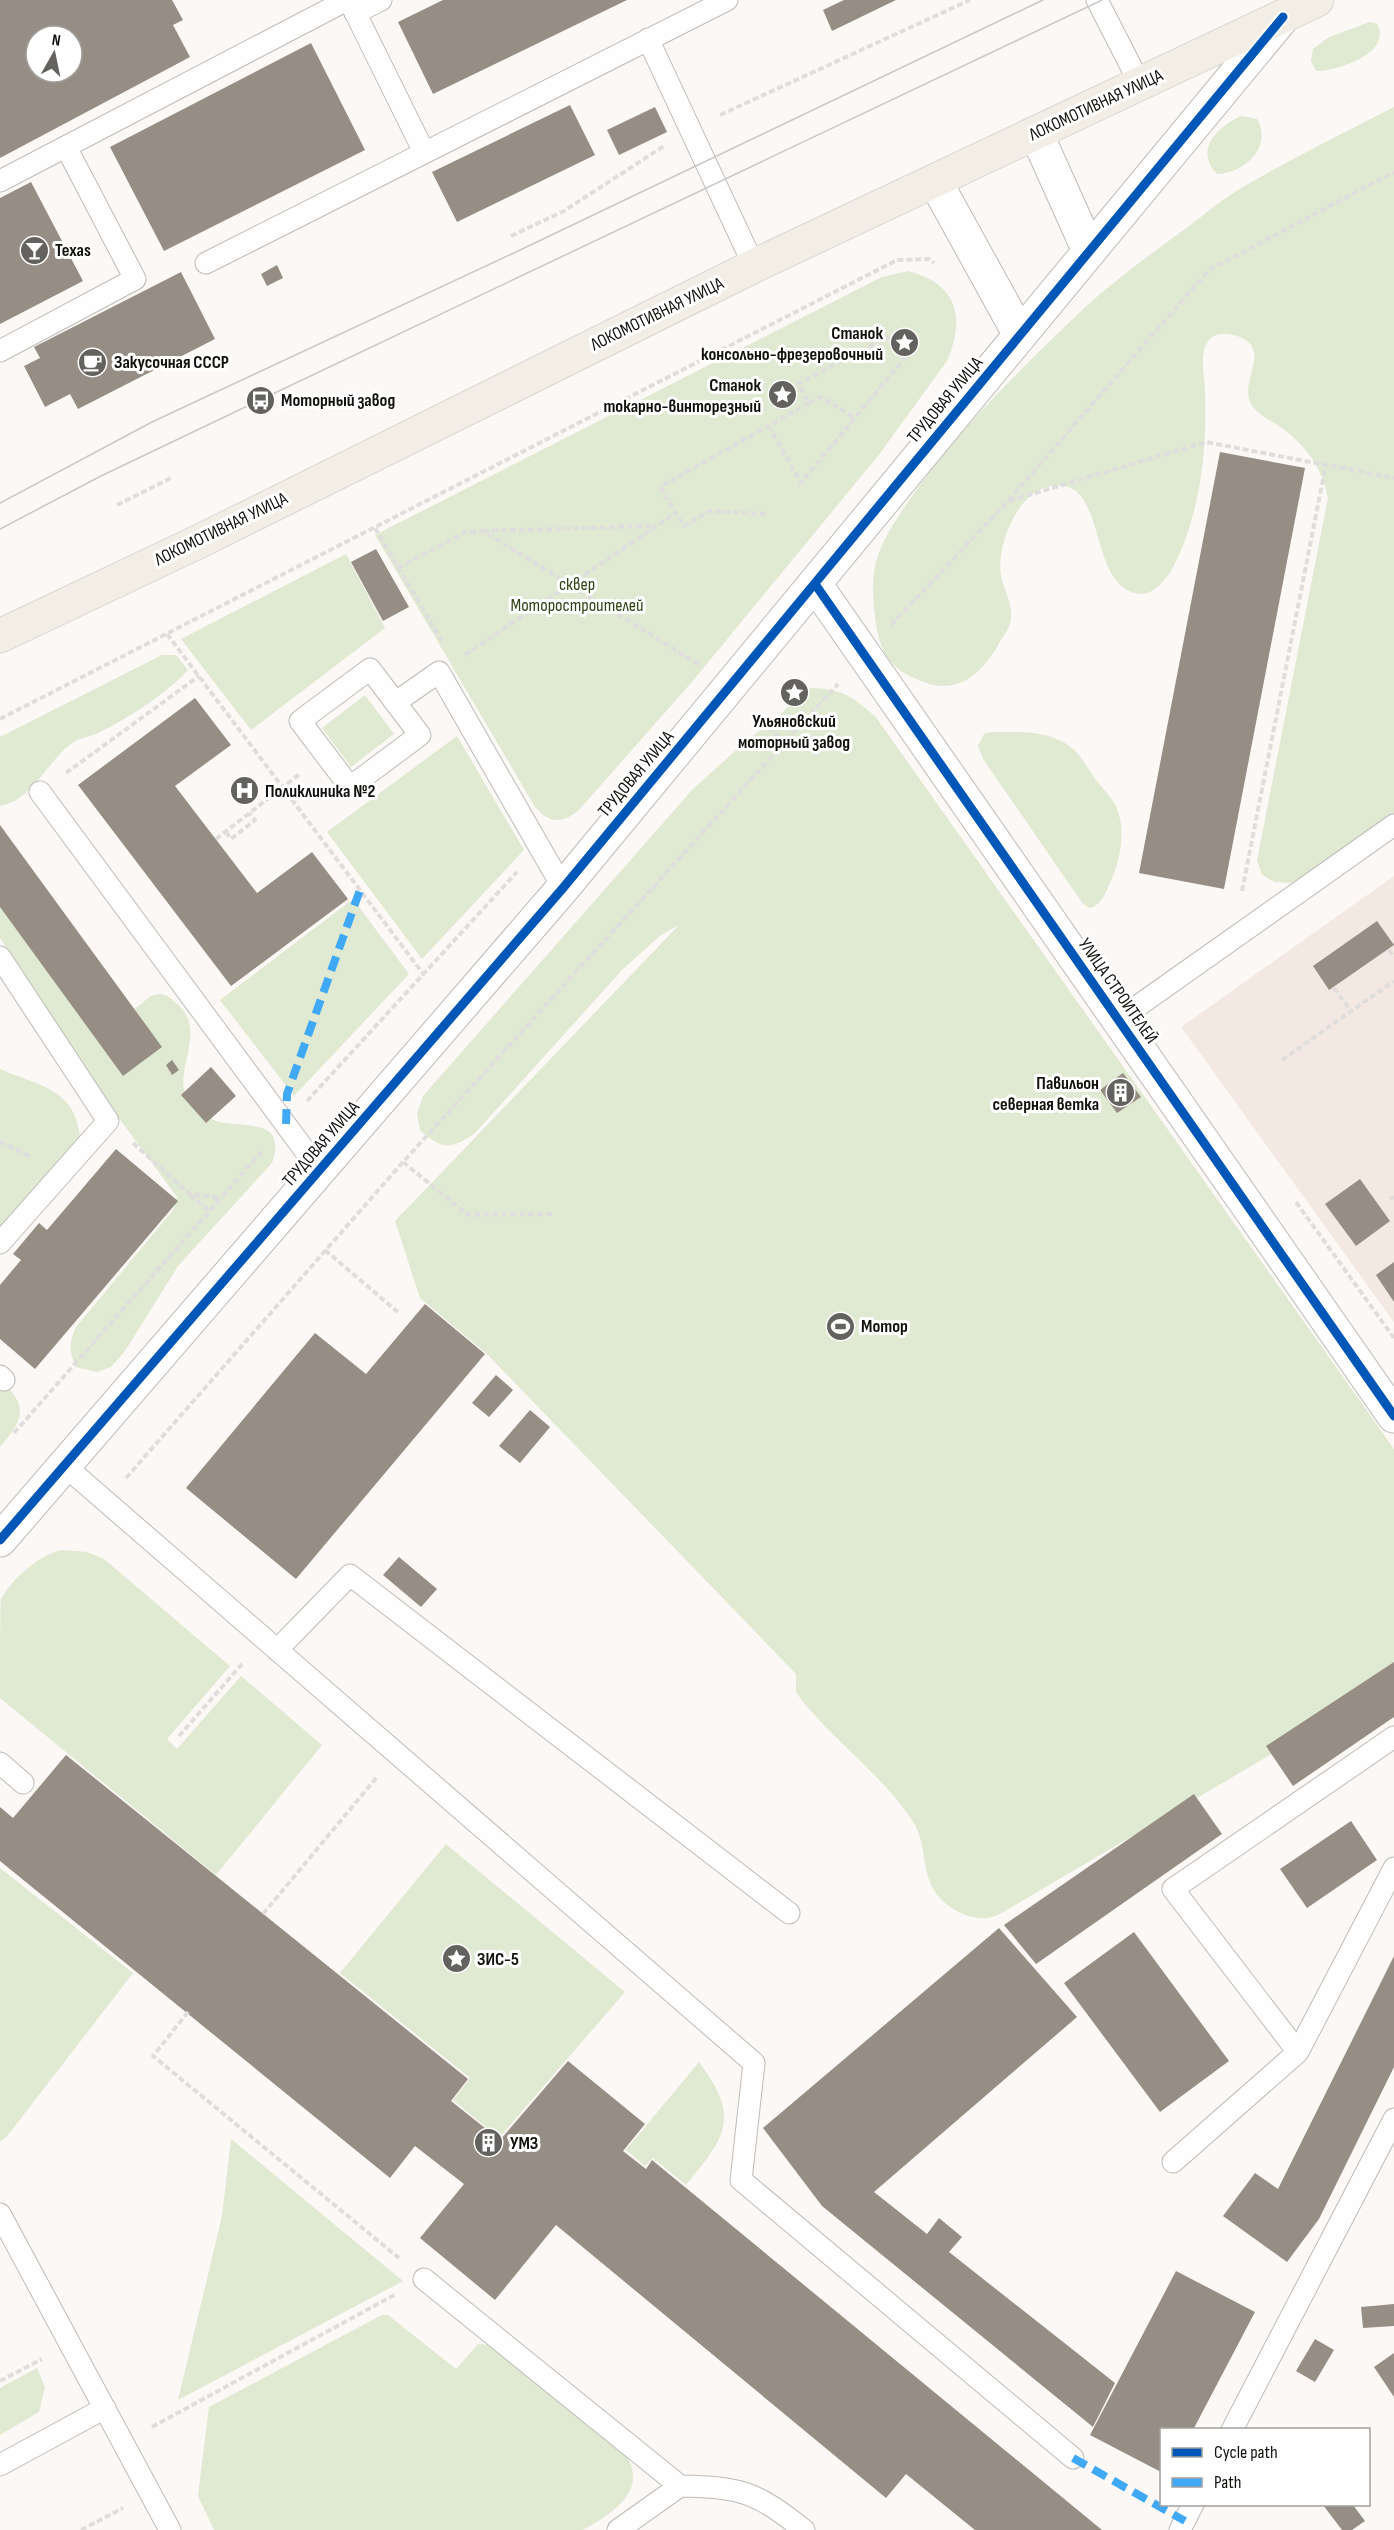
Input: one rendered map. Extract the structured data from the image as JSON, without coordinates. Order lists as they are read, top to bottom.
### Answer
{
  "streets": {
    "main road": ["ЛОКОМОТИВНАЯ УЛИЦА"],
    "street": ["ТРУДОВАЯ УЛИЦА", "УЛИЦА СТРОИТЕЛЕЙ"]
  },
  "crossings": [
    ["ЛОКОМОТИВНАЯ УЛИЦА", "ТРУДОВАЯ УЛИЦА"],
    ["ТРУДОВАЯ УЛИЦА", "УЛИЦА СТРОИТЕЛЕЙ"]
  ],
  "parks": ["сквер Моторостроителей"],
  "places": {
    "bar": ["Texas"],
    "place": [
      "Станок консольно-фрезеровочный",
      "Станок токарно-винторезный",
      "Ульяновский моторный завод",
      "ЗИС-5"
    ],
    "cafe": ["Закусочная СССР"],
    "bus stop": ["Моторный завод"],
    "hospital": ["Поликлиника №2"],
    "building": ["Павильон северная ветка", "УМЗ"],
    "sports": ["Мотор"]
  },
  "legend": ["Cycle path", "Path"],
  "north": "top"
}
